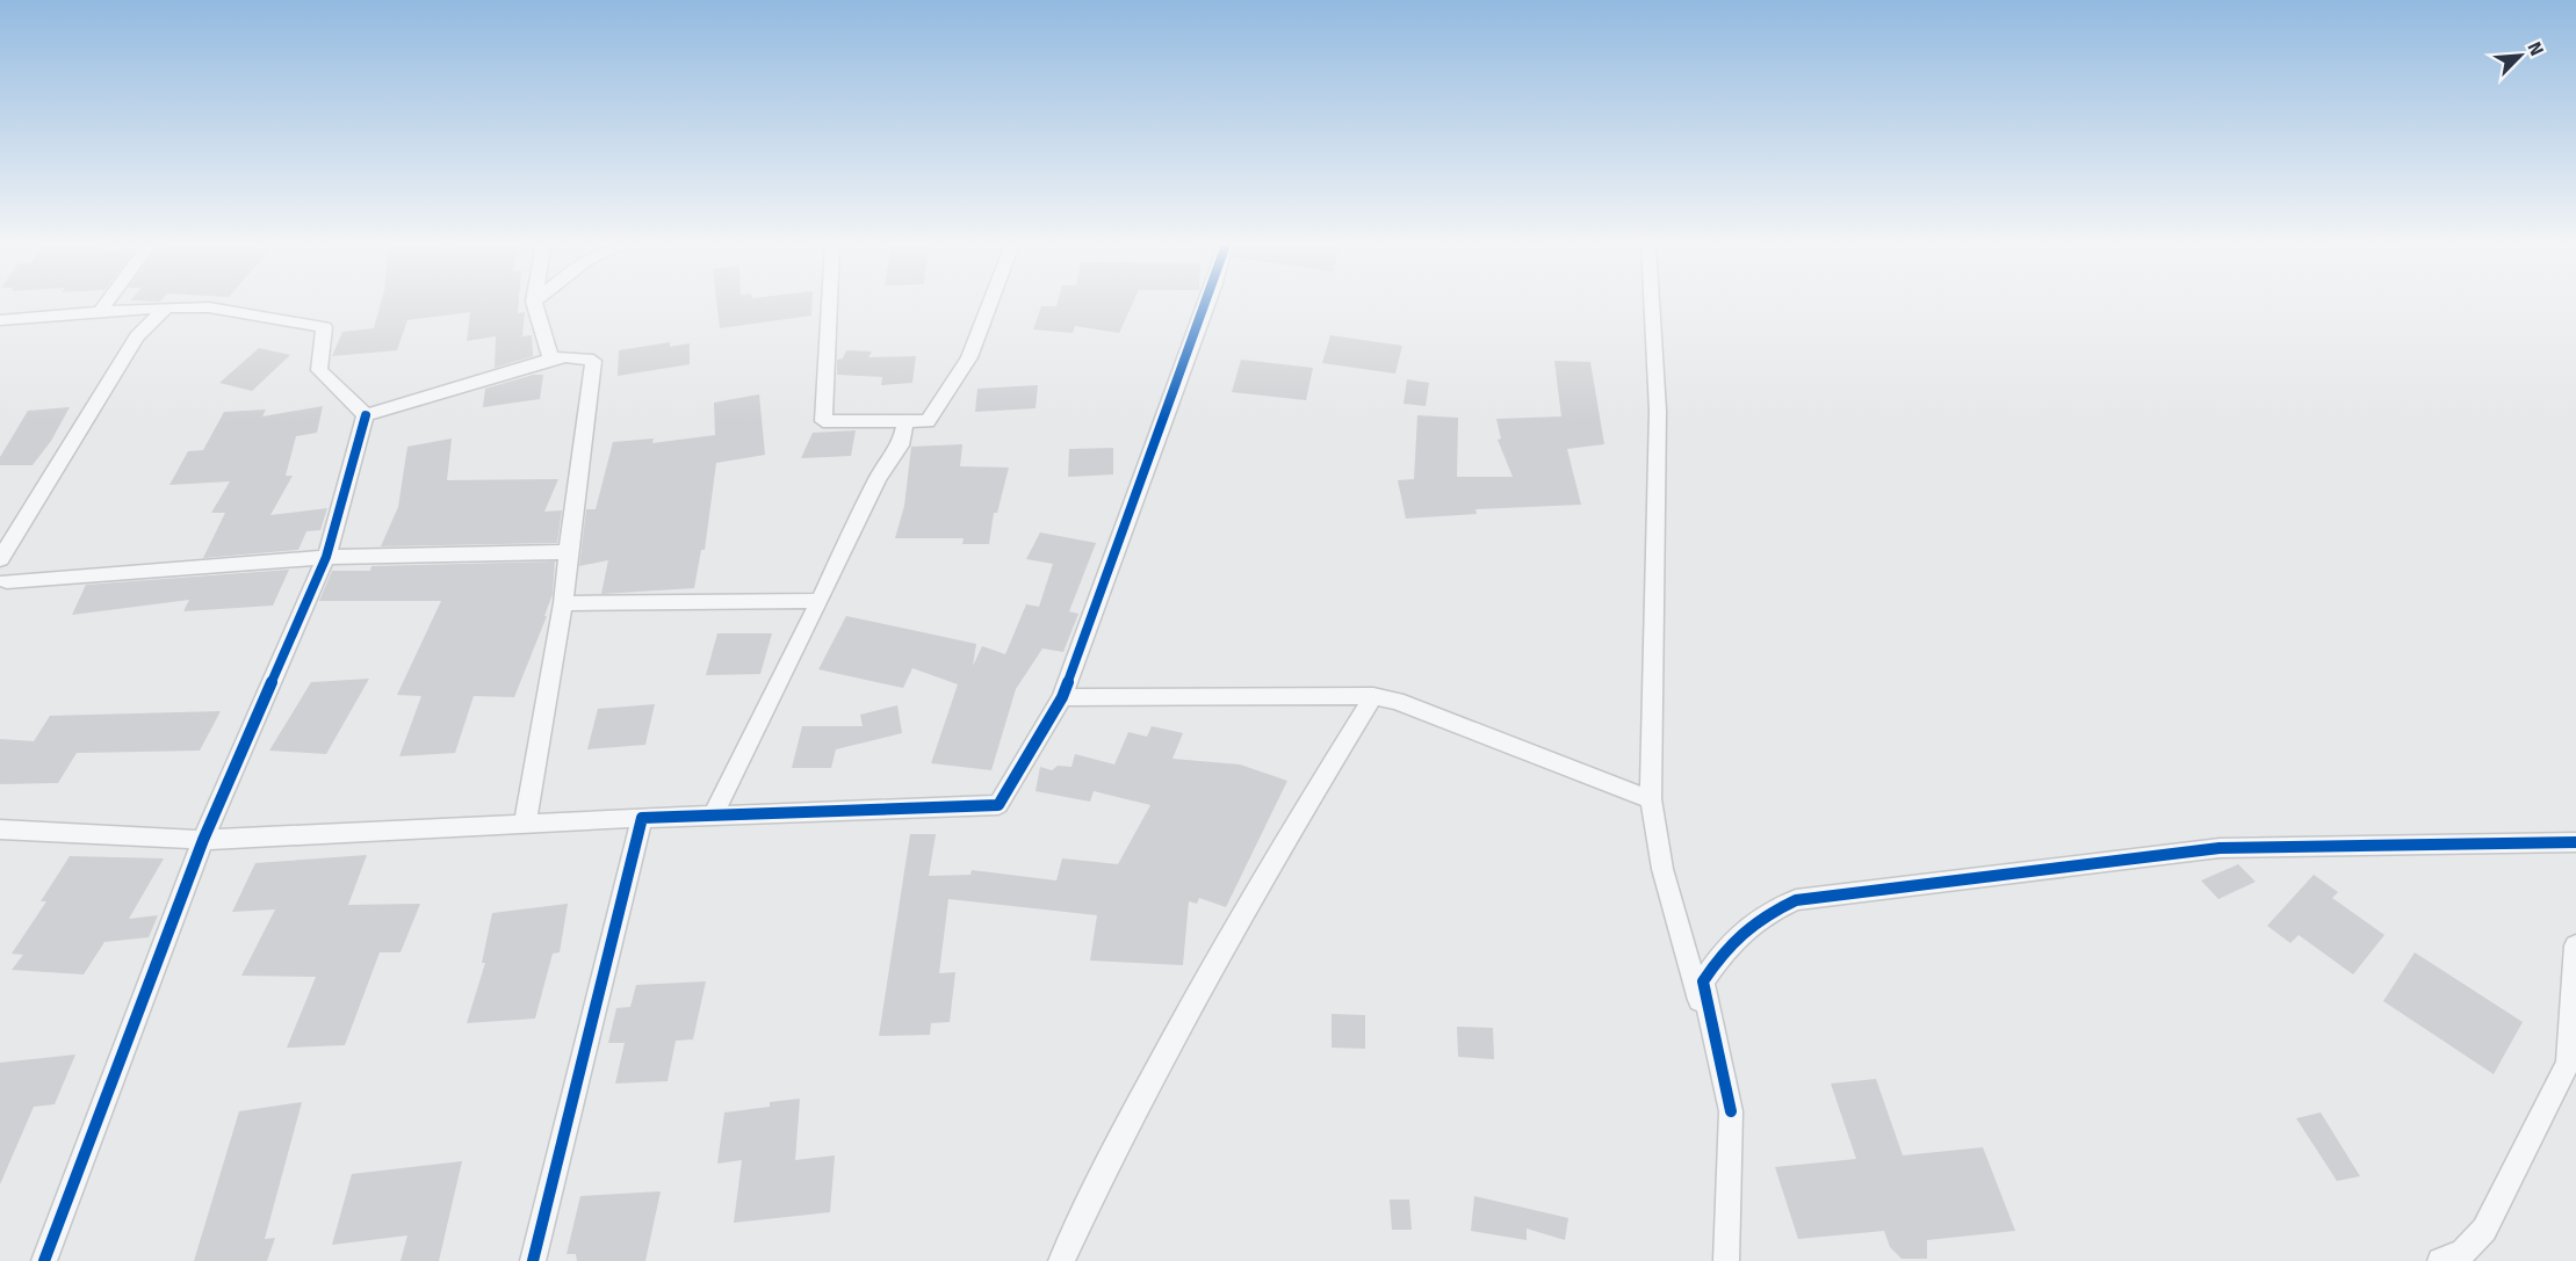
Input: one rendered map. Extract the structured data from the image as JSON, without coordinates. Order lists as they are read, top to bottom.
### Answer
{
  "north": "top right"
}
